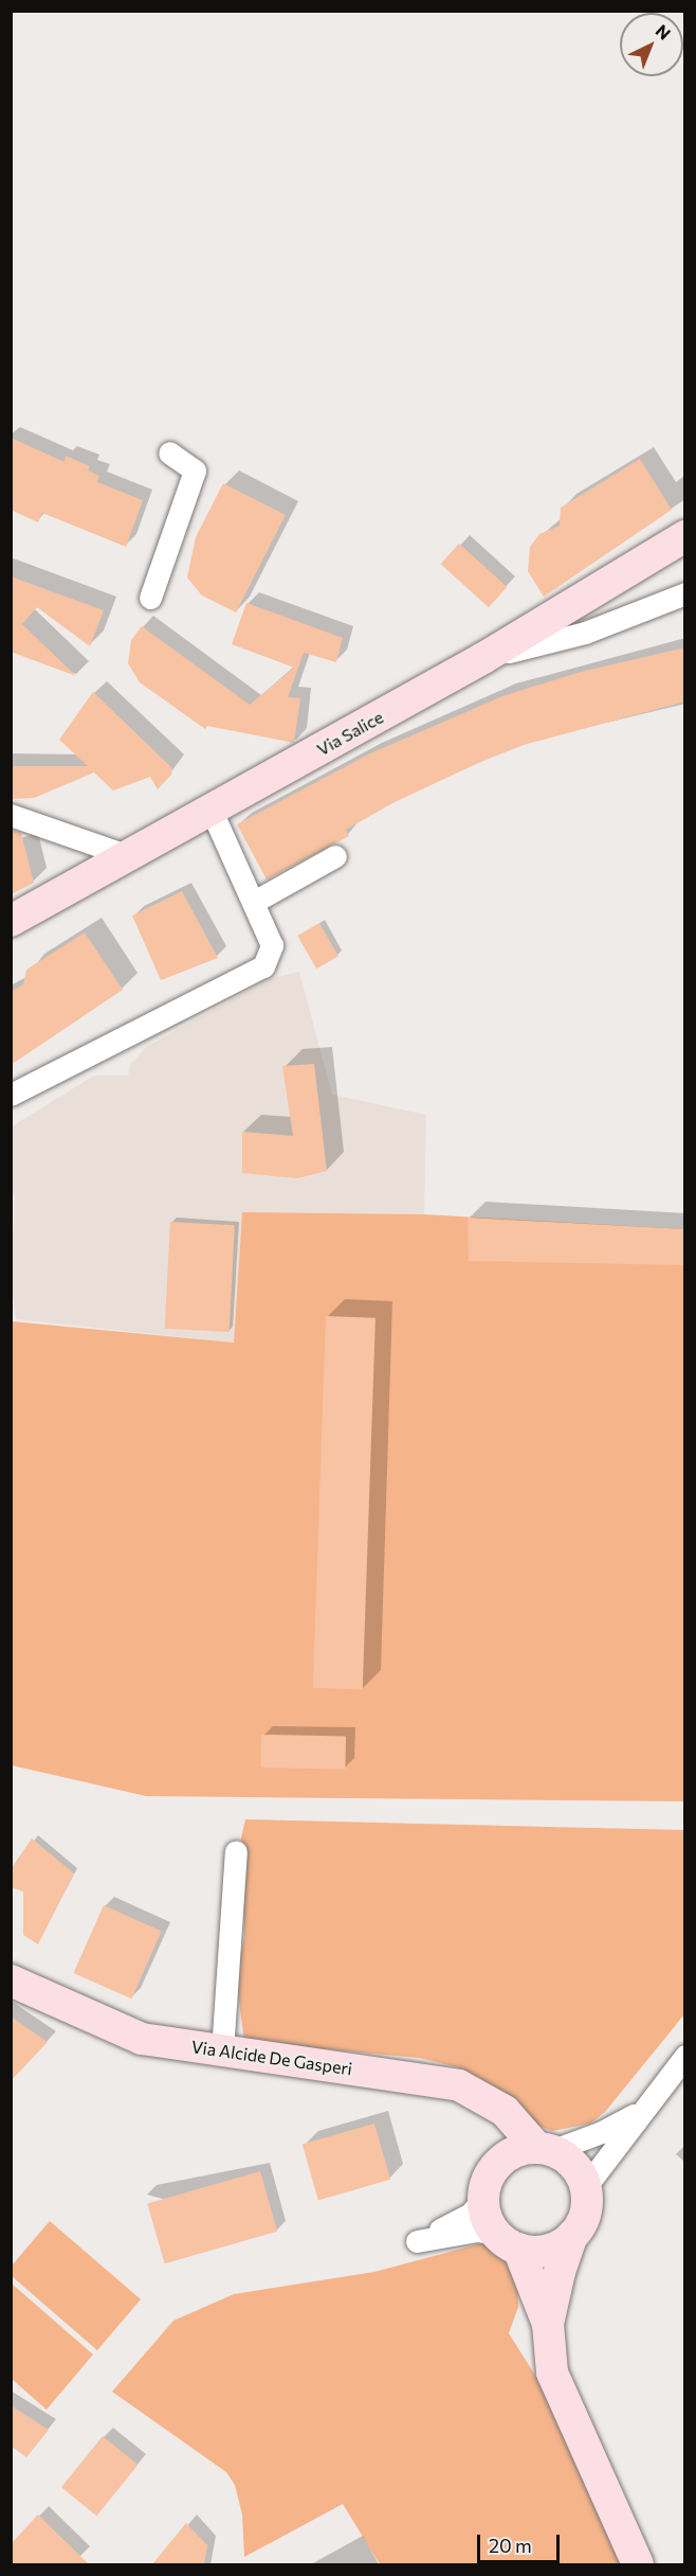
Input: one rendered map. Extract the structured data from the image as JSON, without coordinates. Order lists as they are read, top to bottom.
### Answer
{
  "streets": {
    "main road": ["Via Salice", "Via Alcide De Gasperi"]
  },
  "scale_bar": "20 m",
  "north": "top right"
}
